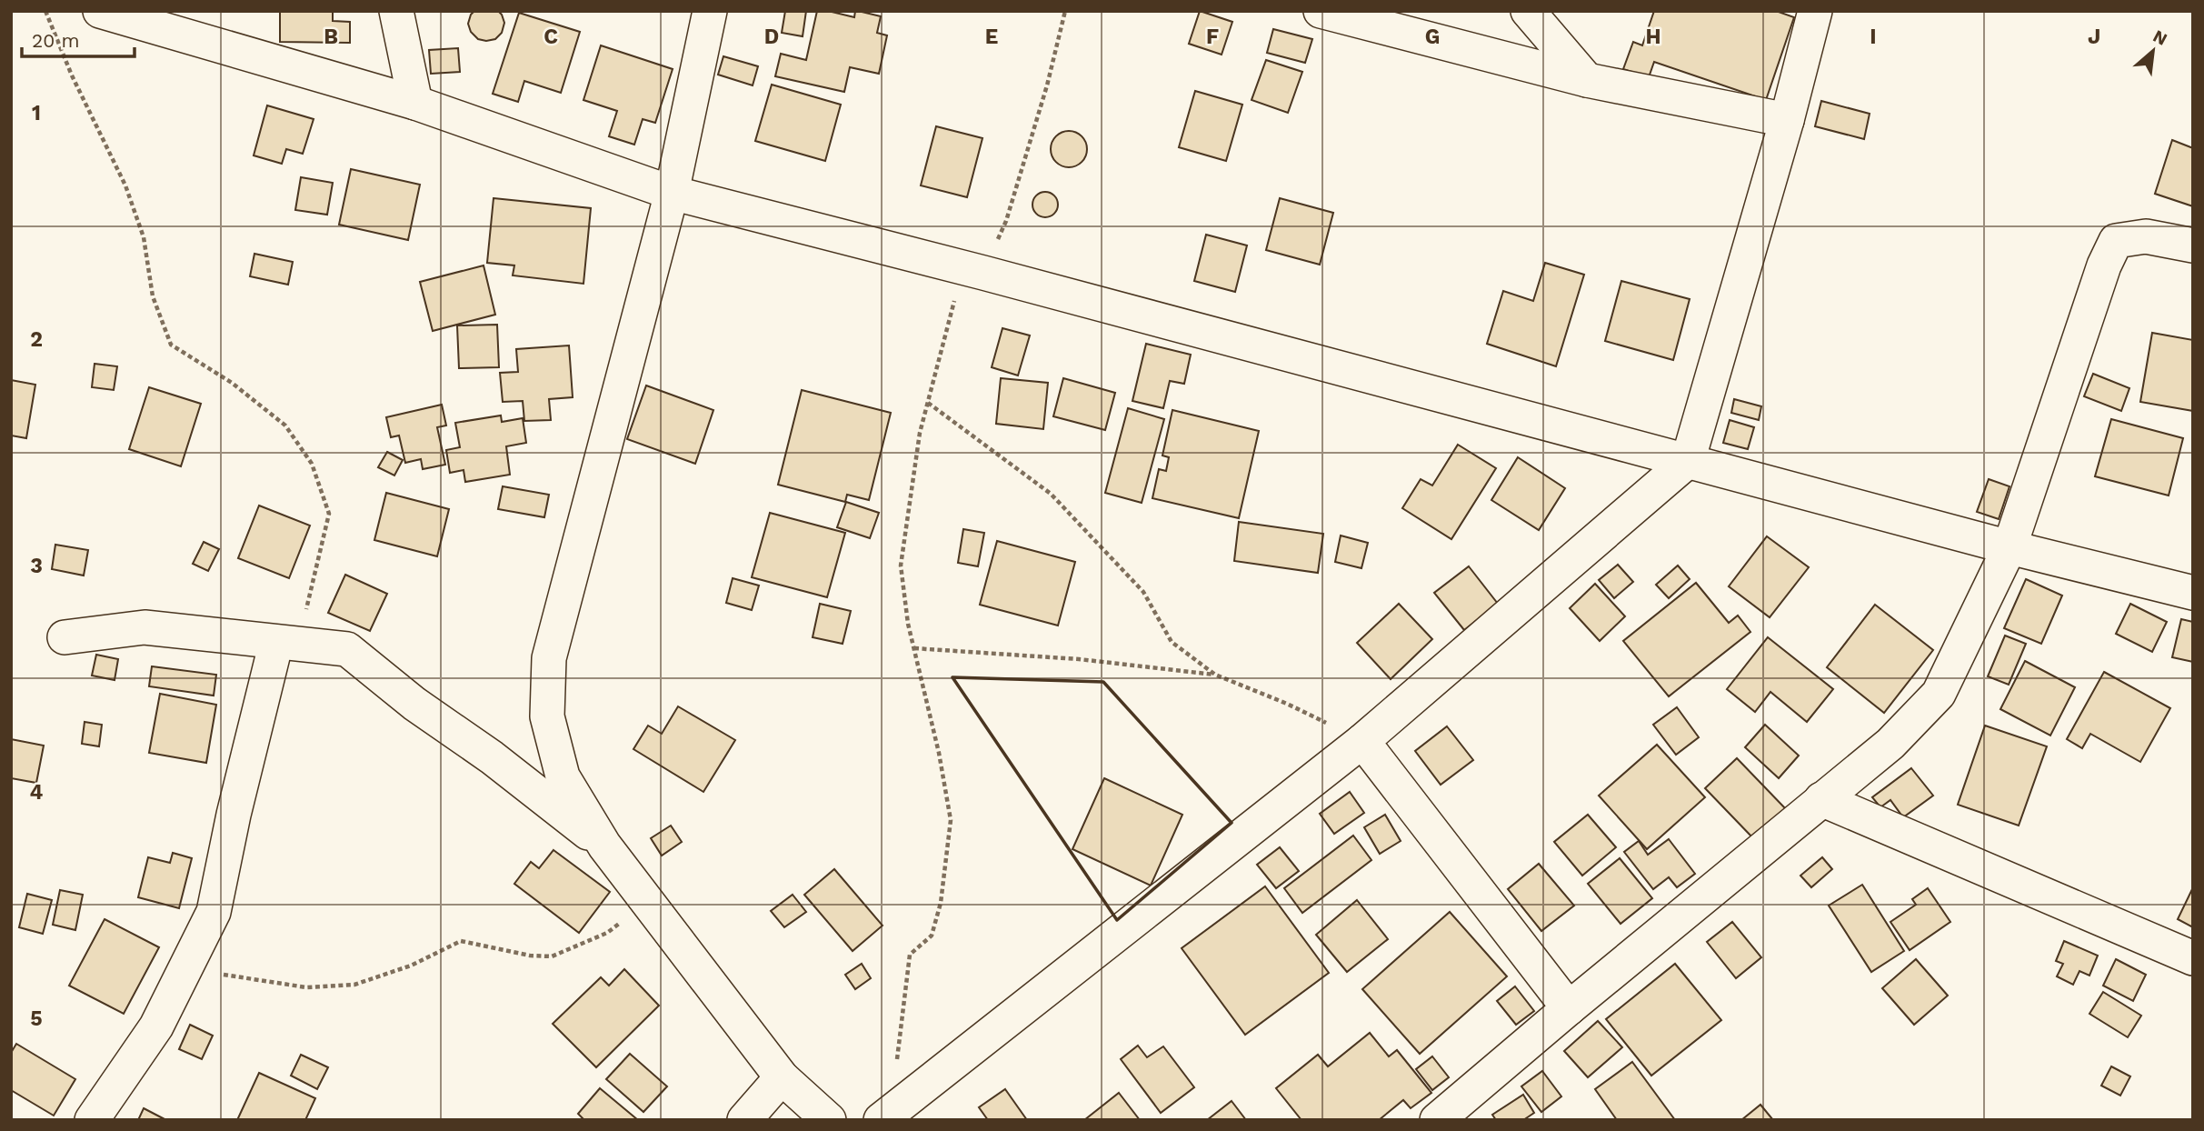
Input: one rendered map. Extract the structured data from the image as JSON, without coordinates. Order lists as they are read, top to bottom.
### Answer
{
  "scale_bar": "20 m",
  "north": "top right",
  "grid": {
    "columns": [
      "B",
      "C",
      "D",
      "E",
      "F",
      "G",
      "H",
      "I",
      "J"
    ],
    "rows": [
      "1",
      "2",
      "3",
      "4",
      "5"
    ]
  }
}
